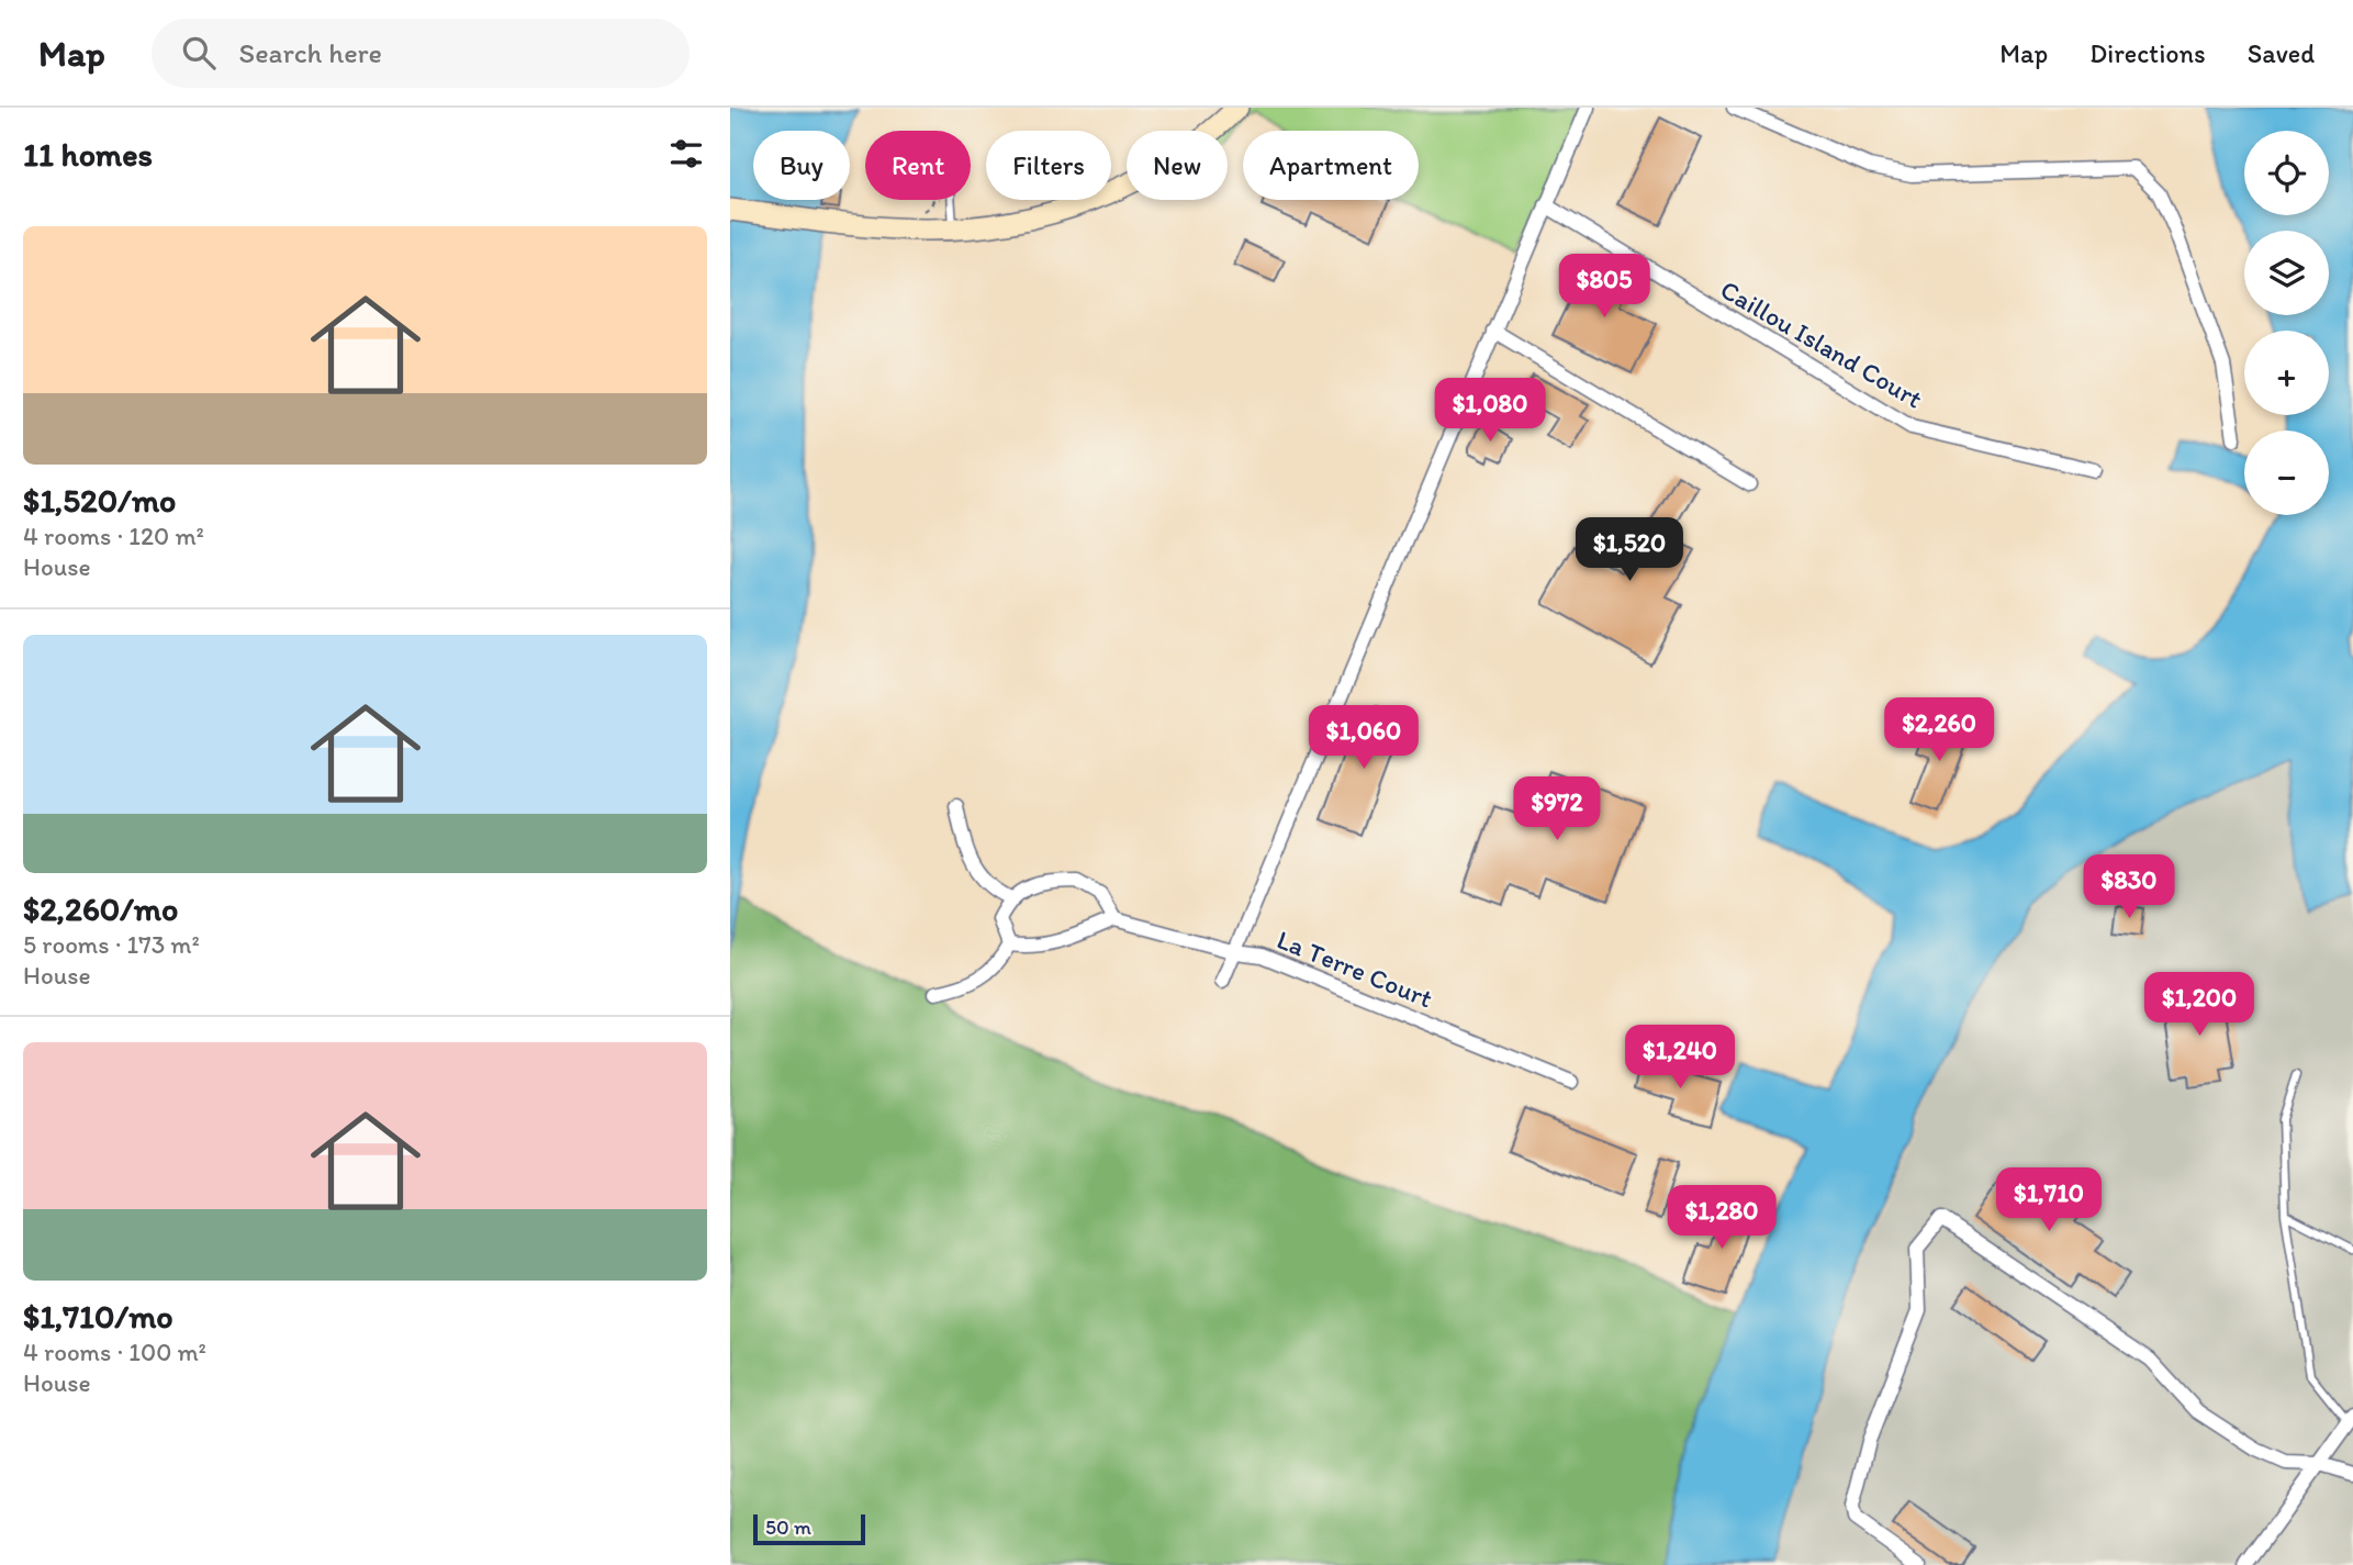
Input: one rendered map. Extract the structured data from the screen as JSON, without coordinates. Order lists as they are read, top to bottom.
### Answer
{
  "streets": {
    "street": ["Caillou Island Court", "La Terre Court"]
  },
  "scale_bar": "50 m",
  "page": {
    "header": "Map",
    "search": "Search here",
    "nav": ["Map", "Directions", "Saved"],
    "heading": "11 homes",
    "map_buttons": ["+", "−"],
    "chip": [
      "Buy",
      "Rent",
      "Filters",
      "New",
      "Apartment"
    ],
    "list": [
      {
        "name": "$1,520/mo",
        "note": "4 rooms · 120 m² · House"
      },
      {
        "name": "$2,260/mo",
        "note": "5 rooms · 173 m² · House"
      },
      {
        "name": "$1,710/mo",
        "note": "4 rooms · 100 m² · House"
      }
    ],
    "price": [
      "$805",
      "$1,080",
      "$1,520",
      "$2,260",
      "$1,060",
      "$972",
      "$830",
      "$1,200",
      "$1,240",
      "$1,710",
      "$1,280"
    ],
    "scale": "50 m"
  }
}
